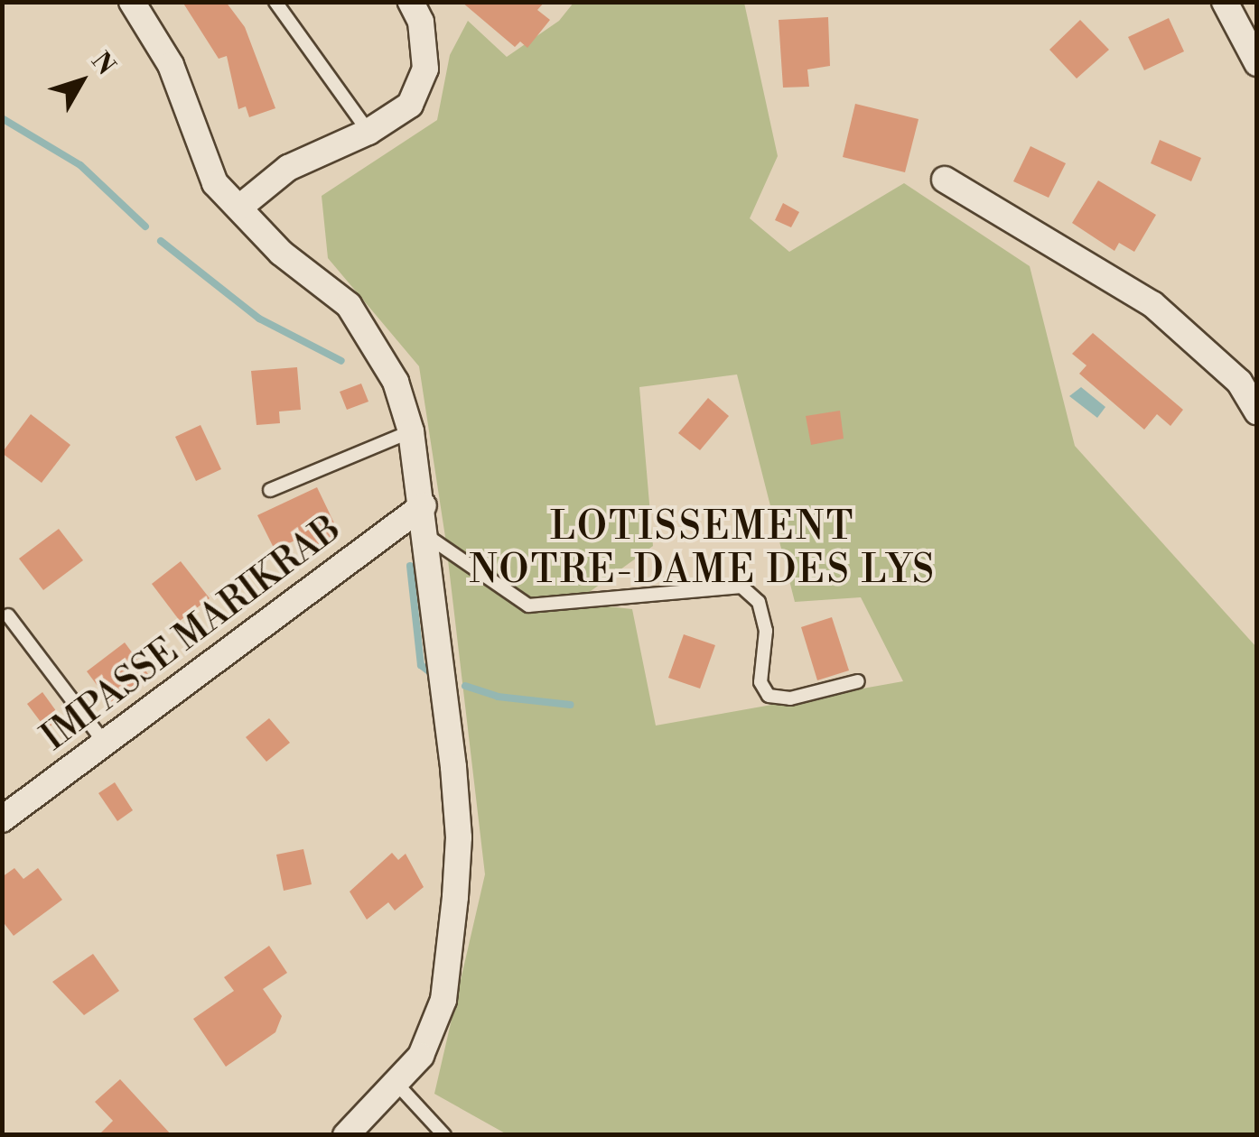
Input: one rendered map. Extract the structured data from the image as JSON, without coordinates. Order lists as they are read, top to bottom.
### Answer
{
  "streets": {
    "street": ["IMPASSE MARIKRAB"]
  },
  "districts": ["LOTISSEMENT NOTRE-DAME DES LYS"],
  "north": "top right"
}
